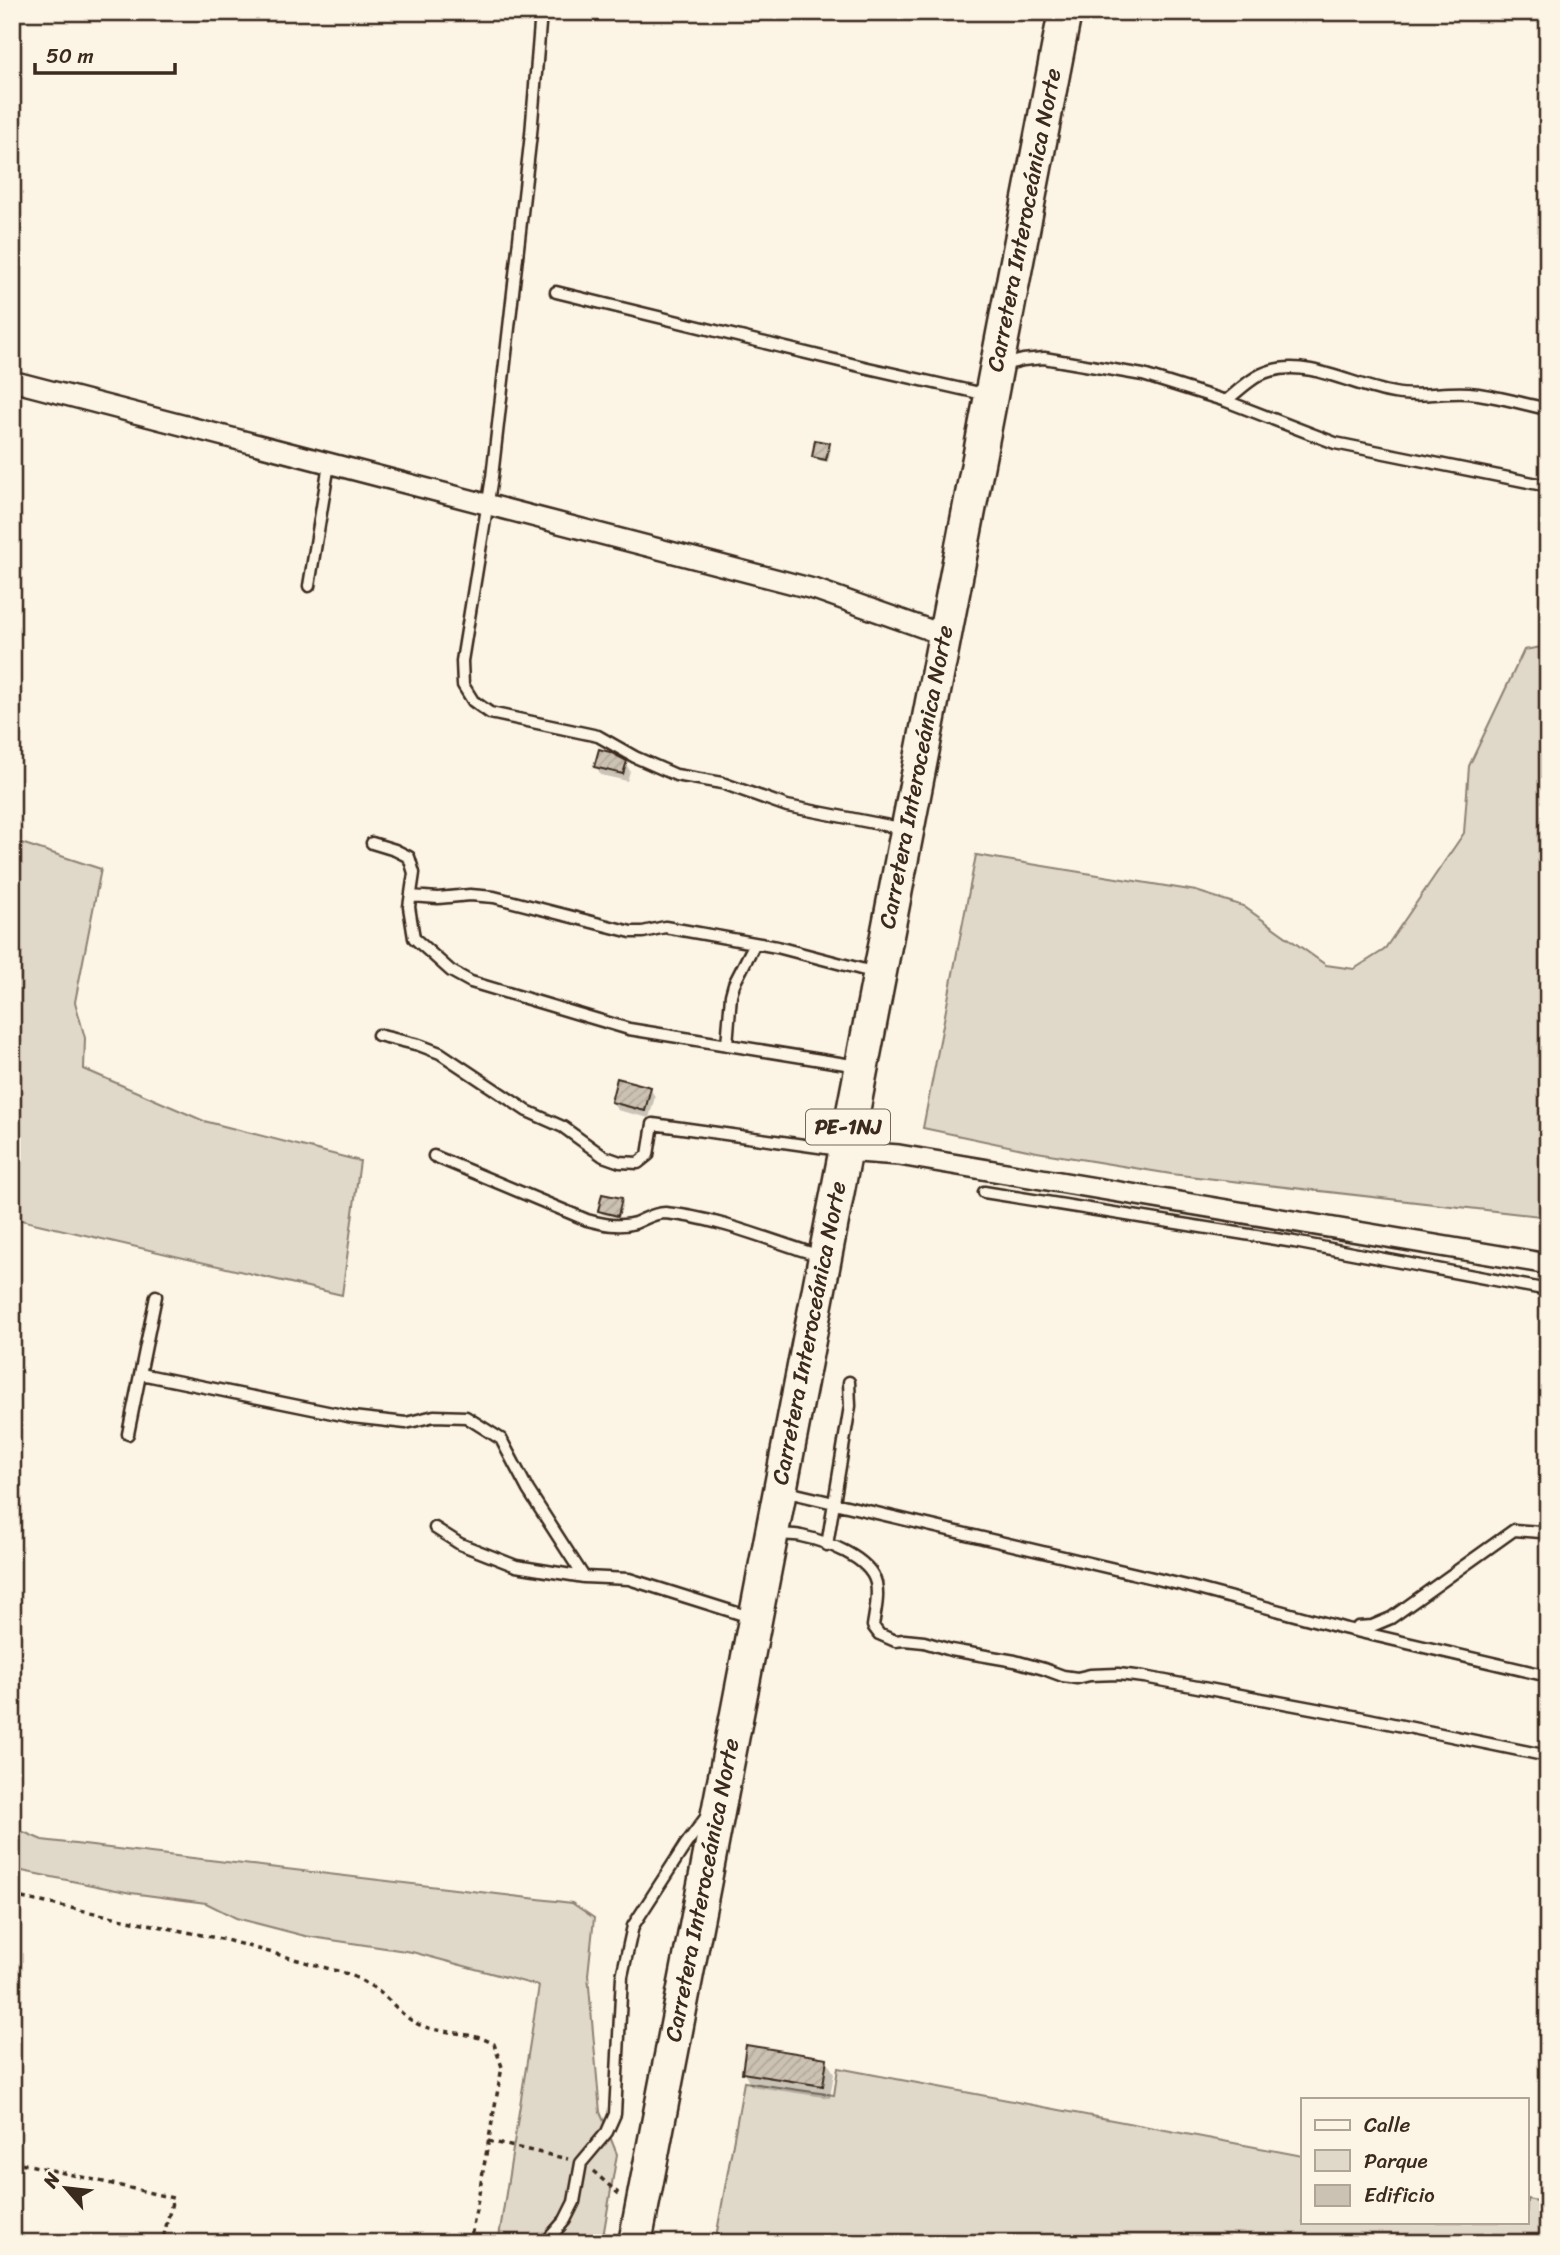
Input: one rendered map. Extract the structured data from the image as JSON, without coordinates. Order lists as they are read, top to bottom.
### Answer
{
  "streets": {
    "highway": ["Carretera Interoceánica Norte", "PE-1NJ"]
  },
  "legend": ["Calle", "Parque", "Edificio"],
  "scale_bar": "50 m",
  "north": "top left"
}
